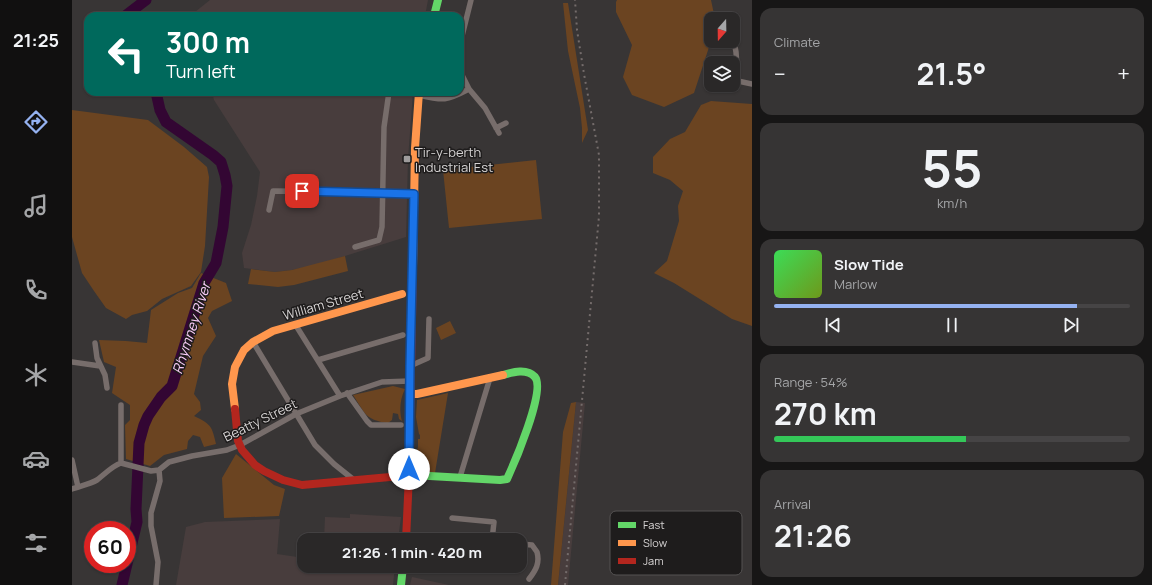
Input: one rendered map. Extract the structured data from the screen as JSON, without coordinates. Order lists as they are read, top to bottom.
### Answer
{
  "streets": {
    "street": ["William Street", "Beatty Street"]
  },
  "crossings": [
    ["William Street", "Beatty Street"]
  ],
  "water": ["Rhymney River"],
  "places": {
    "transit": ["Tir-y-berth Industrial Est"]
  },
  "legend": ["Fast", "Slow", "Jam"],
  "north": "bottom",
  "page": {
    "tabs": "21:25",
    "tile": [
      "Climate",
      ["55", "km/h"],
      ["Range · 54%", "270 km"],
      ["Arrival", "21:26"]
    ],
    "turn": ["300 m", "Turn left"],
    "heat": ["−", "21.5°", "+"],
    "song": ["Slow Tide", "Marlow"],
    "limit": "60",
    "trip": "21:26 · 1 min · 420 m"
  }
}
